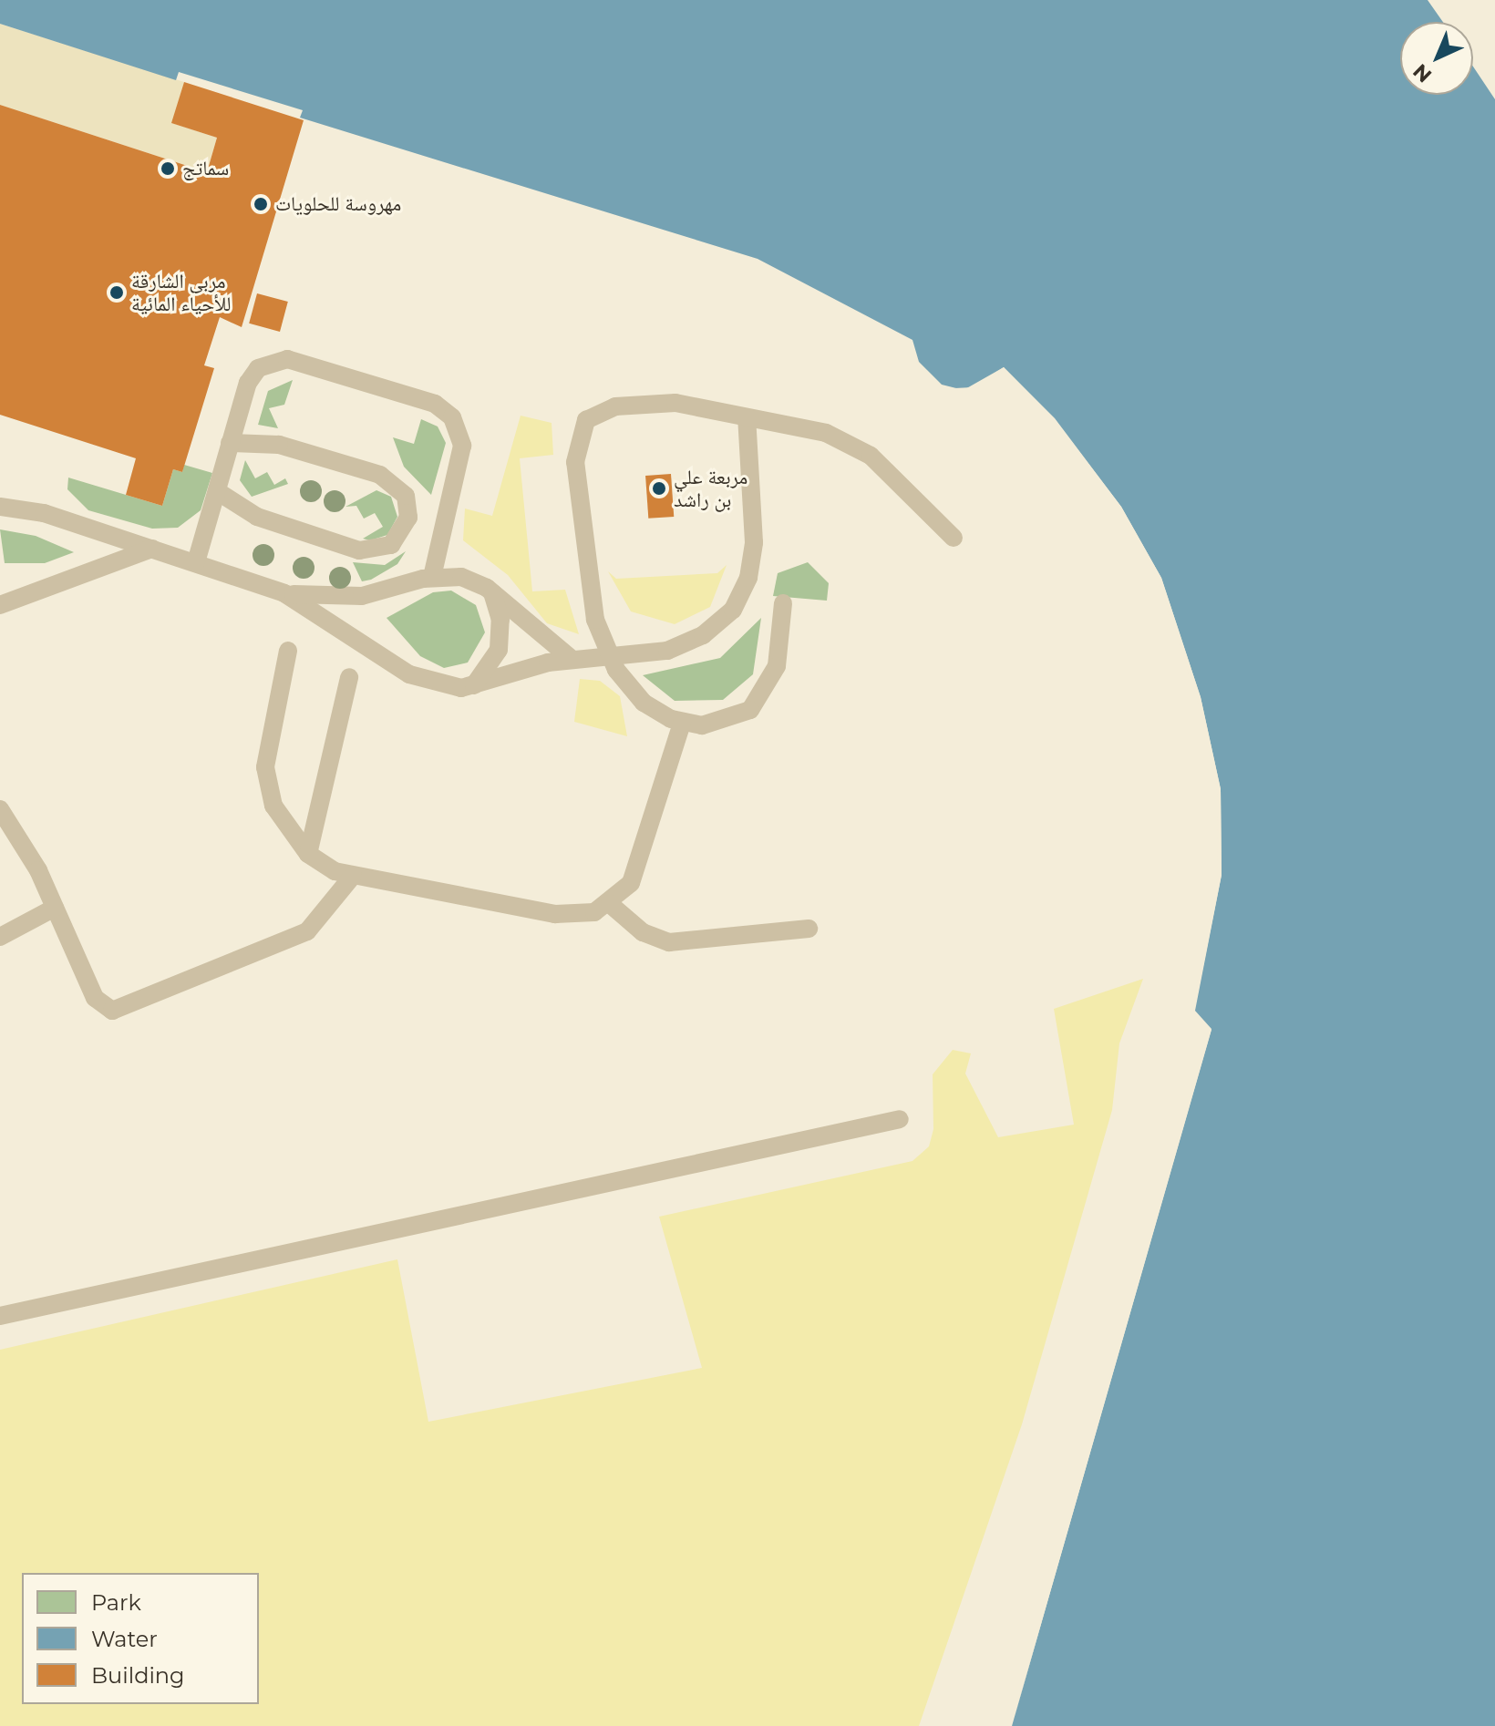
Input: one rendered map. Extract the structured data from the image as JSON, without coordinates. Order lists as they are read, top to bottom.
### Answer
{
  "places": [
    "سماتج",
    "مهروسة للحلويات",
    "مربى الشارقة للأحياء المائية",
    "مربعة علي بن راشد"
  ],
  "legend": ["Park", "Water", "Building"],
  "north": "bottom left"
}
